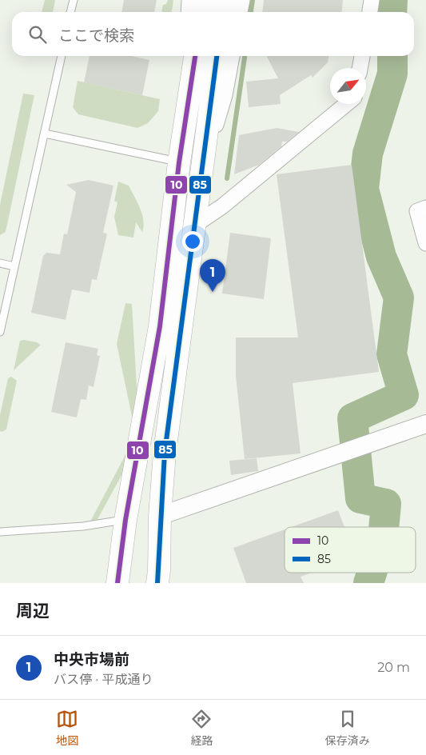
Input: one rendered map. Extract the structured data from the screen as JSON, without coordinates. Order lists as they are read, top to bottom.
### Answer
{
  "lines": ["transit line 10", "transit line 85"],
  "legend": ["10", "85"],
  "north": "top right",
  "page": {
    "search": "ここで検索",
    "pins": "1",
    "heading": "周辺",
    "list": [
      {
        "mark": "1",
        "name": "中央市場前",
        "note": "バス停 · 平成通り",
        "value": "20 m"
      }
    ],
    "nav": ["地図", "経路", "保存済み"]
  }
}
